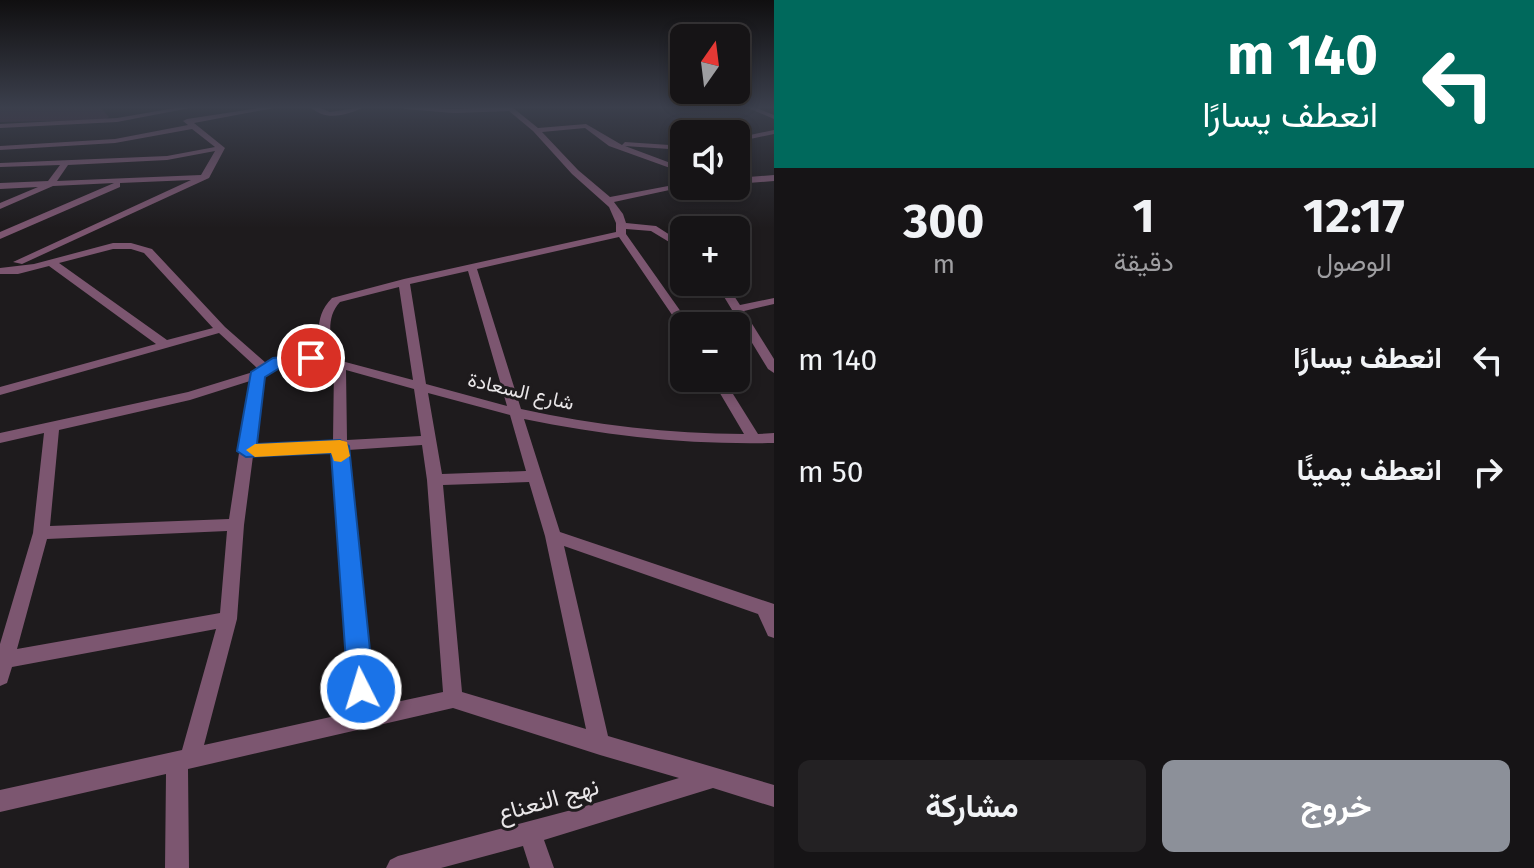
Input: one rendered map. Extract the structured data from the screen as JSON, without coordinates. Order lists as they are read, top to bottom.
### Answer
{
  "streets": {
    "street": ["شارع السعادة", "نهج النعناع"]
  },
  "north": "top",
  "page": {
    "turn": ["140 m", "انعطف يسارًا"],
    "map_buttons": ["+", "−"],
    "eta": [
      "12:17",
      "الوصول",
      "1",
      "دقيقة",
      "300",
      "m"
    ],
    "list": [
      {
        "name": "انعطف يسارًا",
        "value": "140 m"
      },
      {
        "name": "انعطف يمينًا",
        "value": "50 m"
      }
    ],
    "buttons": ["خروج", "مشاركة"]
  }
}
